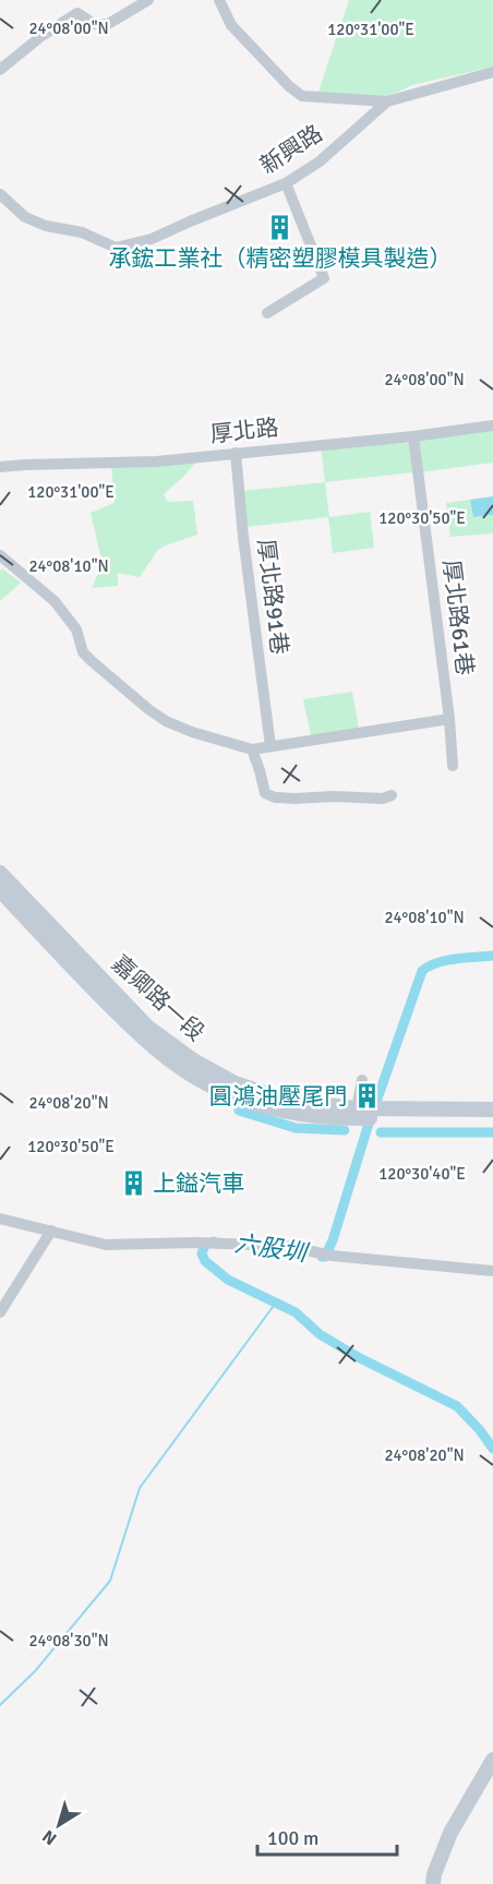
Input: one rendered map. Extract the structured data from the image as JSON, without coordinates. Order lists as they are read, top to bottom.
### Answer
{
  "streets": {
    "street": [
      "新興路",
      "厚北路",
      "厚北路91巷",
      "厚北路61巷",
      "嘉卿路一段"
    ]
  },
  "crossings": [
    ["厚北路", "厚北路91巷"],
    ["厚北路", "厚北路61巷"]
  ],
  "water": ["六股圳"],
  "places": {
    "building": ["承鋐工業社（精密塑膠模具製造）", "圓鴻油壓尾門", "上鎰汽車"]
  },
  "scale_bar": "100 m",
  "north": "bottom left",
  "coordinates": [
    "24°08'00\"N",
    "120°31'00\"E",
    "120°30'50\"E",
    "24°08'10\"N",
    "24°08'20\"N",
    "120°30'40\"E",
    "24°08'30\"N"
  ]
}
